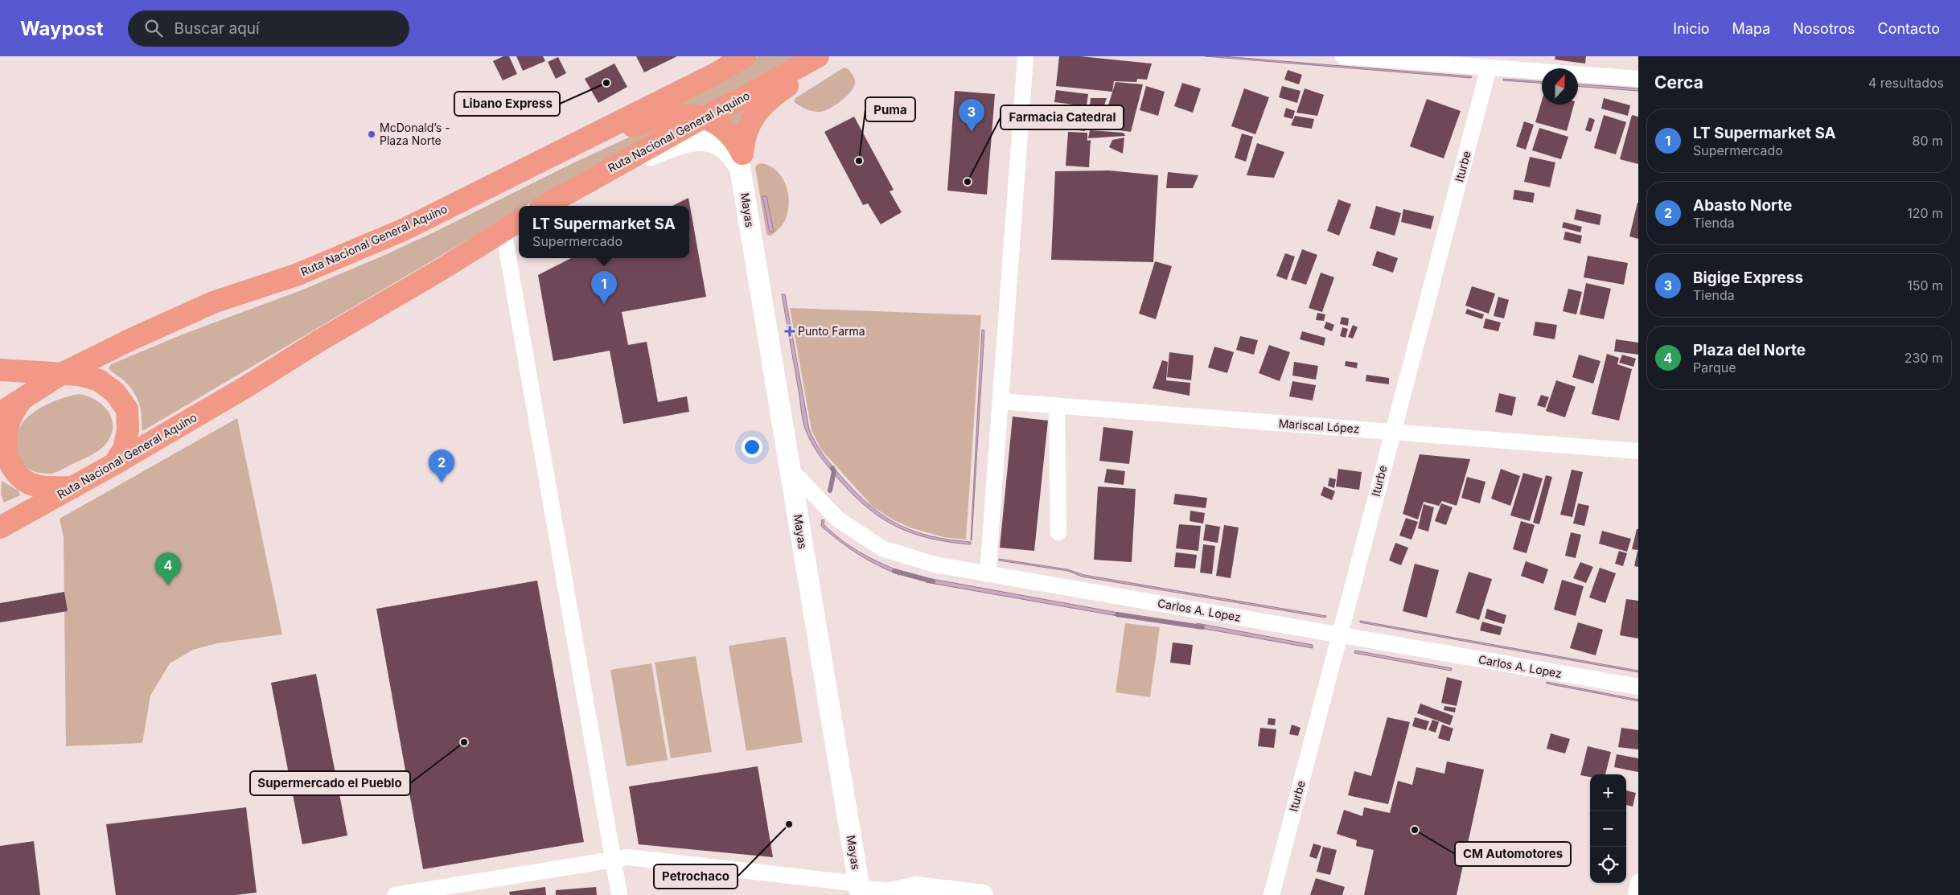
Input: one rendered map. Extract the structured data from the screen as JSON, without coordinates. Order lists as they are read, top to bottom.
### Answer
{
  "streets": {
    "highway": ["Ruta Nacional General Aquino"],
    "street": [
      "Iturbe",
      "Mayas",
      "Mariscal López",
      "Carlos A. Lopez"
    ]
  },
  "crossings": [
    ["Iturbe", "Mariscal López"],
    ["Iturbe", "Carlos A. Lopez"],
    ["Mayas", "Carlos A. Lopez"]
  ],
  "places": {
    "other": [
      "Libano Express",
      "McDonald’s - Plaza Norte",
      "Puma",
      "Farmacia Catedral",
      "Supermercado el Pueblo",
      "Petrochaco",
      "CM Automotores"
    ],
    "health": ["Punto Farma"]
  },
  "north": "top",
  "page": {
    "header": "Waypost",
    "search": "Buscar aquí",
    "nav": [
      "Inicio",
      "Mapa",
      "Nosotros",
      "Contacto"
    ],
    "heading": ["Cerca", "4 resultados"],
    "pins": [
      "3",
      "1",
      "2",
      "4"
    ],
    "list": [
      {
        "mark": "1",
        "name": "LT Supermarket SA",
        "note": "Supermercado",
        "value": "80 m"
      },
      {
        "mark": "2",
        "name": "Abasto Norte",
        "note": "Tienda",
        "value": "120 m"
      },
      {
        "mark": "3",
        "name": "Bigige Express",
        "note": "Tienda",
        "value": "150 m"
      },
      {
        "mark": "4",
        "name": "Plaza del Norte",
        "note": "Parque",
        "value": "230 m"
      }
    ],
    "popup": ["LT Supermarket SA", "Supermercado"],
    "map_buttons": ["+", "−"]
  }
}
